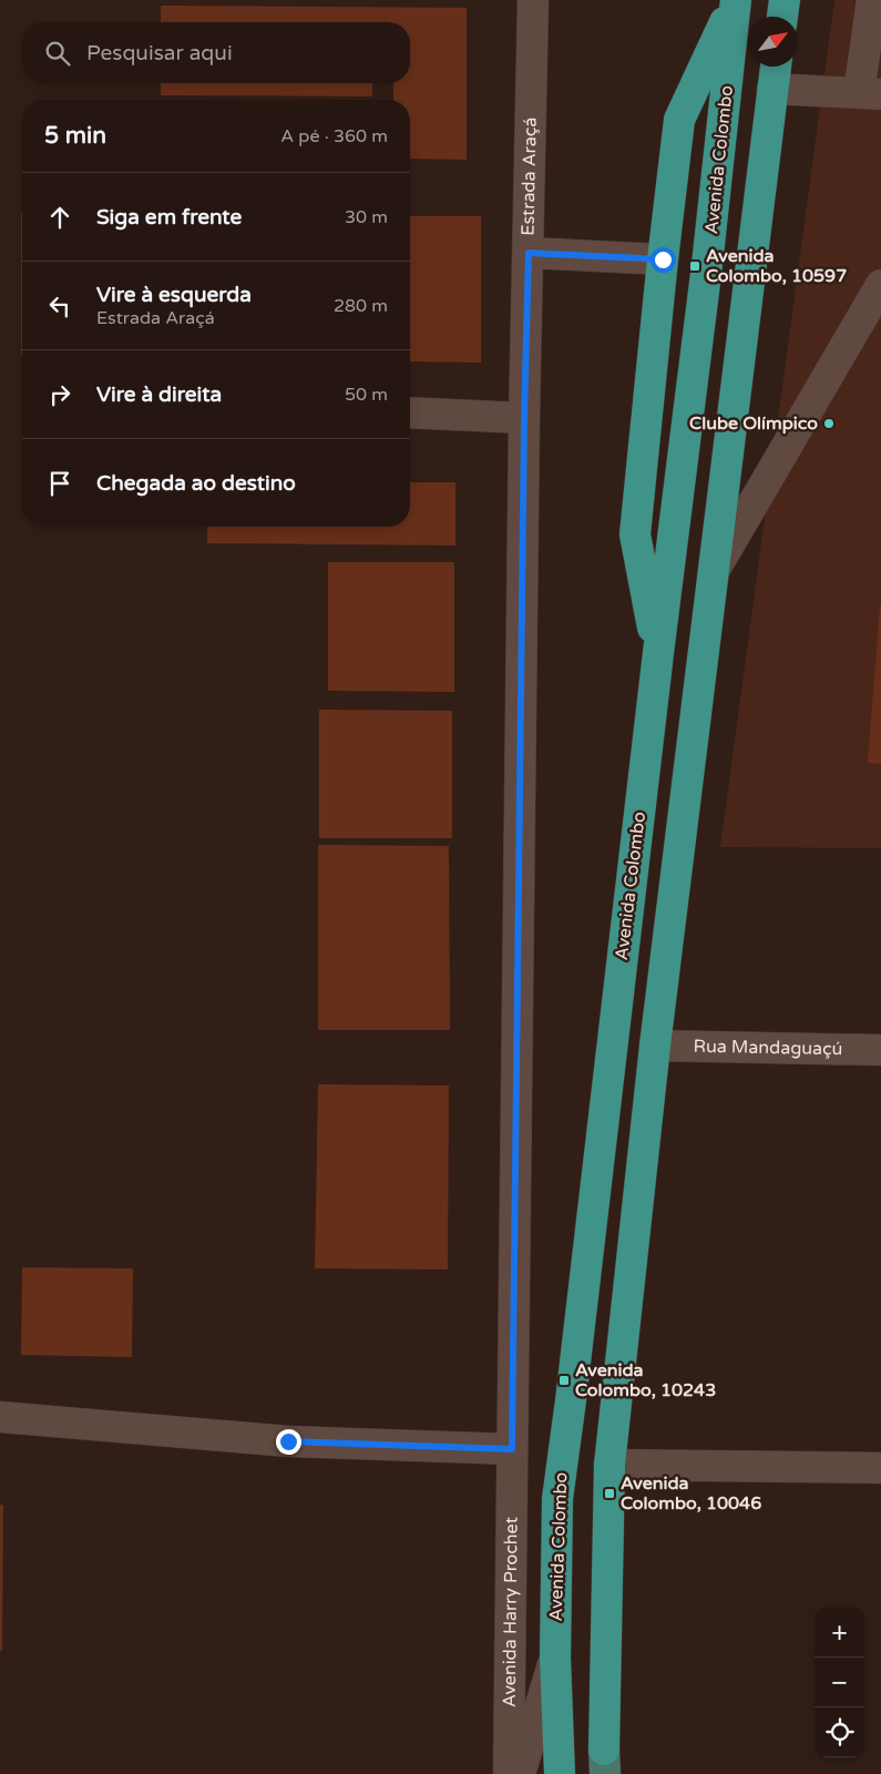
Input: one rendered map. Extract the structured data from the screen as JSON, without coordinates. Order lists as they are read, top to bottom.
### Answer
{
  "streets": {
    "highway": ["Avenida Colombo"],
    "street": ["Estrada Araçá", "Rua Mandaguaçú", "Avenida Harry Prochet"]
  },
  "crossings": [
    ["Estrada Araçá", "Avenida Harry Prochet"]
  ],
  "places": {
    "transit": ["Avenida Colombo, 10597", "Avenida Colombo, 10243", "Avenida Colombo, 10046"],
    "other": ["Clube Olímpico"]
  },
  "north": "top right",
  "page": {
    "search": "Pesquisar aqui",
    "heading": ["5 min", "A pé · 360 m"],
    "list": [
      ["Siga em frente", "30 m"],
      ["Vire à esquerda", "Estrada Araçá", "280 m"],
      ["Vire à direita", "50 m"],
      "Chegada ao destino"
    ],
    "map_buttons": ["+", "−"]
  }
}
